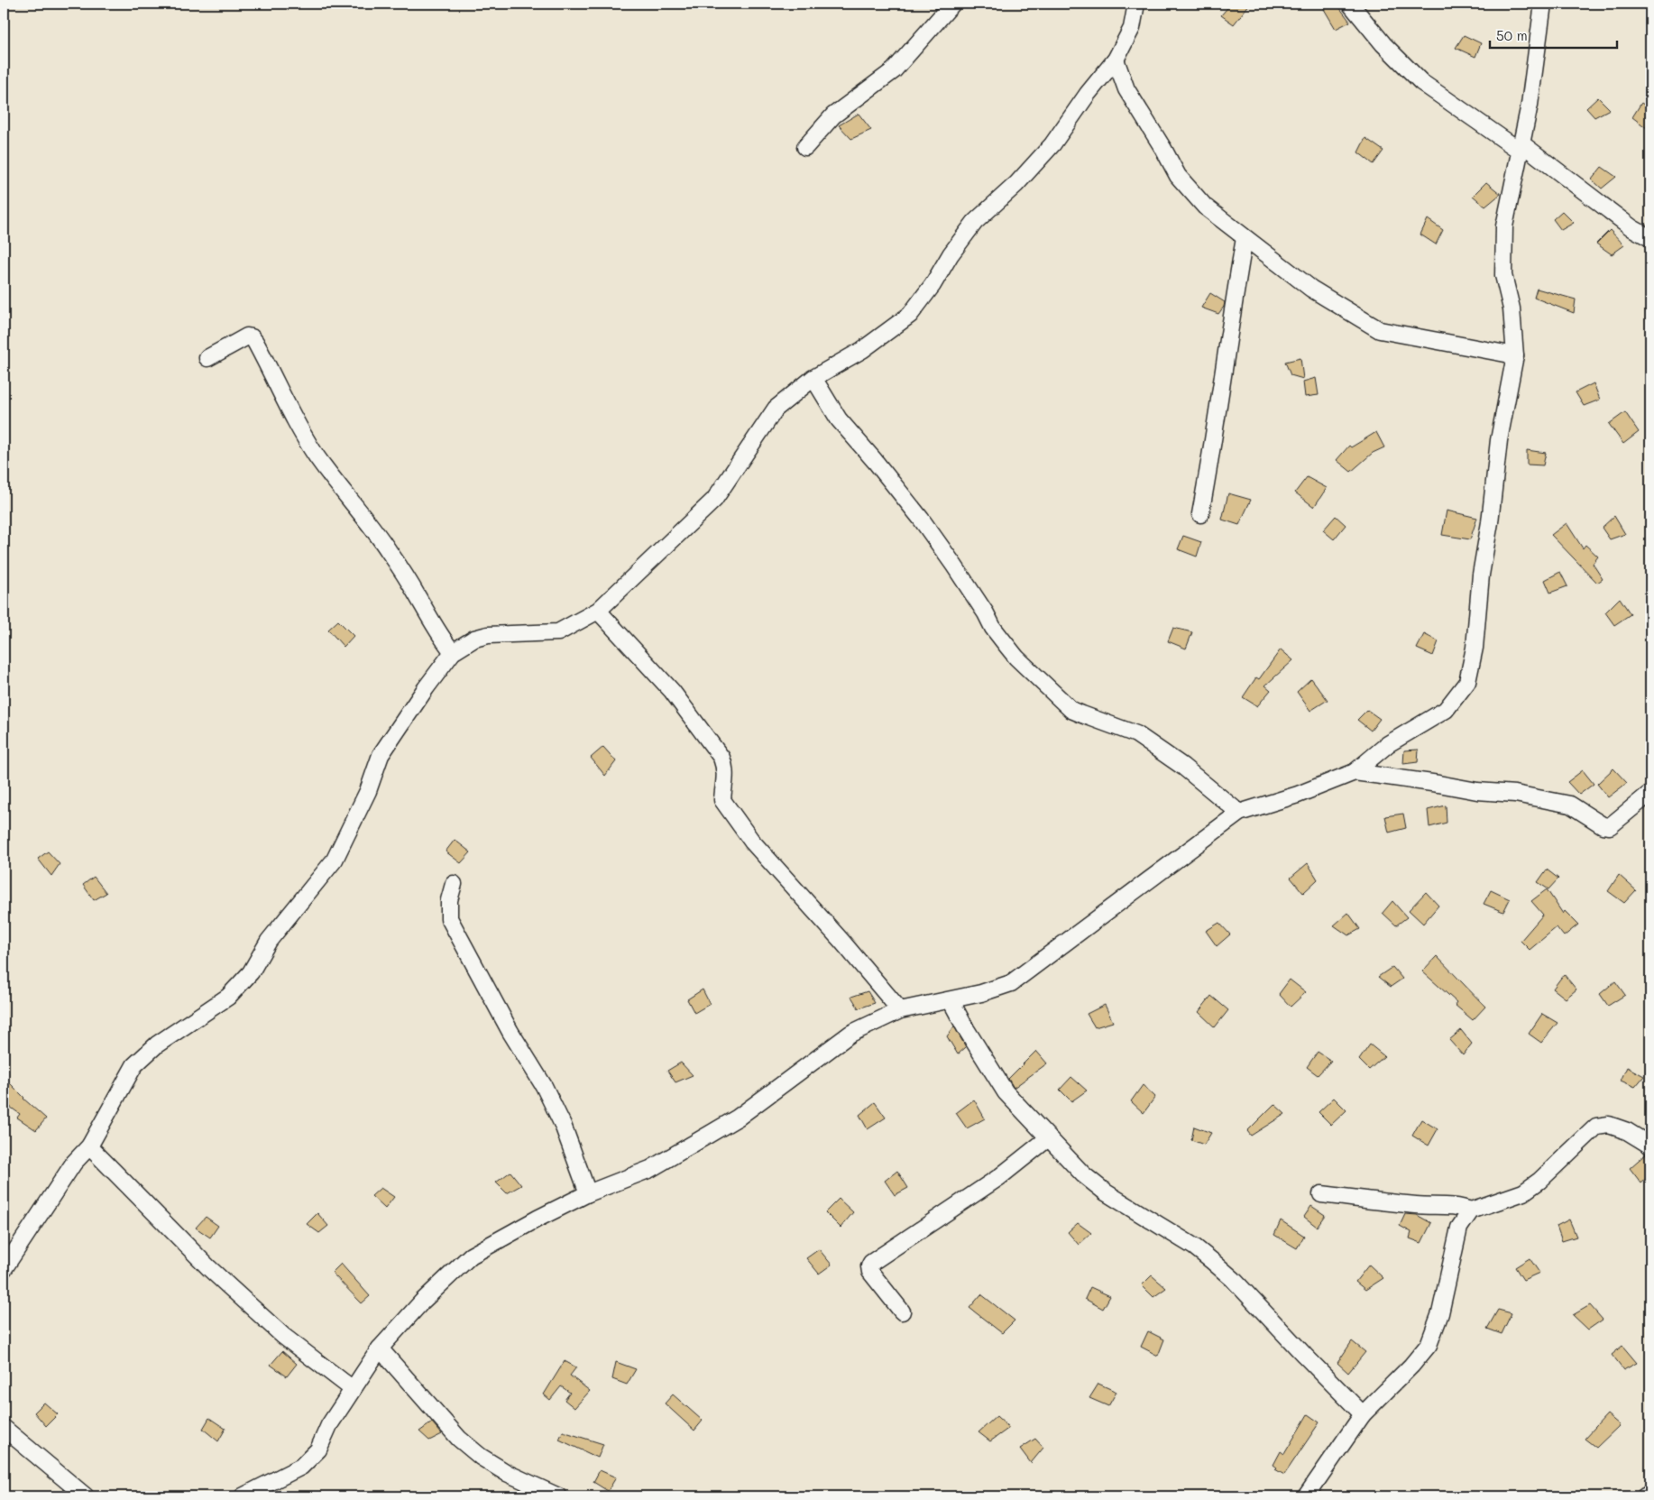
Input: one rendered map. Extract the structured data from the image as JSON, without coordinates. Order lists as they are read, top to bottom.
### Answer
{
  "scale_bar": "50 m"
}
